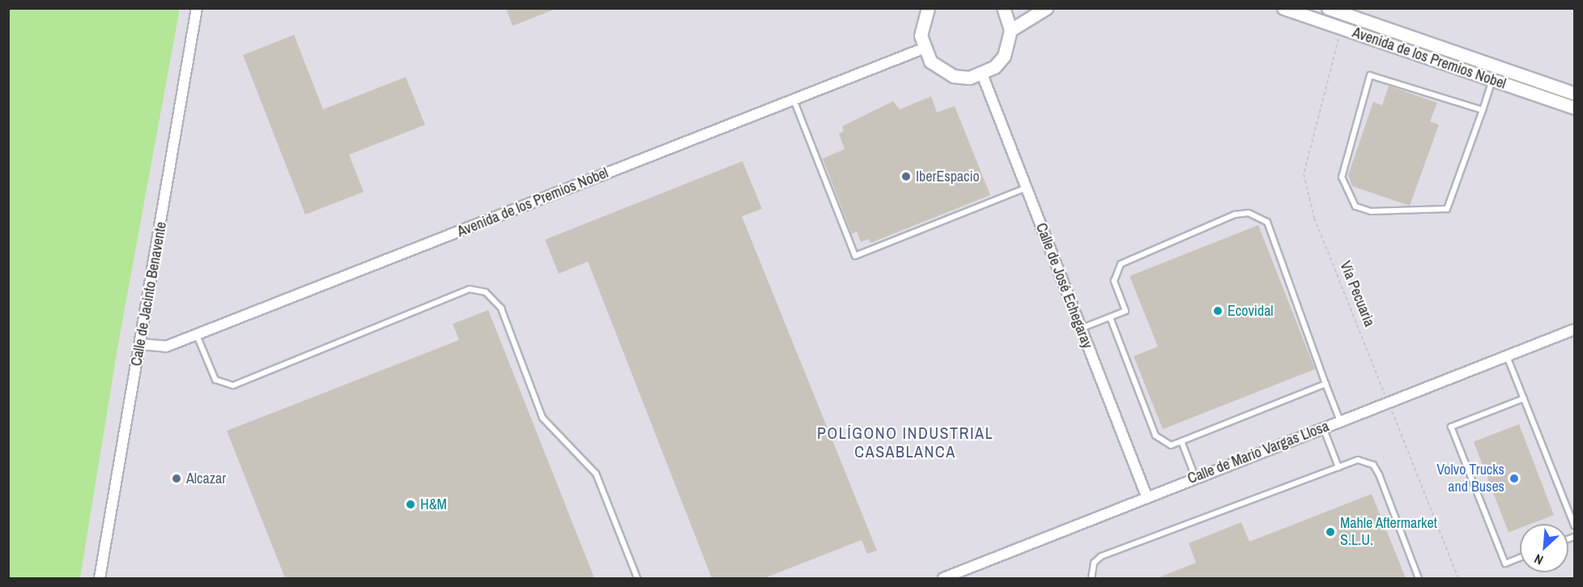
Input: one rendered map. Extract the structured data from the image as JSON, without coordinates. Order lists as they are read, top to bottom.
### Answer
{
  "streets": {
    "street": [
      "Avenida de los Premios Nobel",
      "Calle de José Echegaray",
      "Calle de Jacinto Benavente",
      "Calle de Mario Vargas Llosa"
    ],
    "path": ["Vía Pecuaria"]
  },
  "crossings": [
    ["Avenida de los Premios Nobel", "Calle de Jacinto Benavente"],
    ["Avenida de los Premios Nobel", "Vía Pecuaria"],
    ["Calle de José Echegaray", "Calle de Mario Vargas Llosa"],
    ["Vía Pecuaria", "Calle de Mario Vargas Llosa"]
  ],
  "districts": ["POLÍGONO INDUSTRIAL CASABLANCA"],
  "places": [
    "IberEspacio",
    "Ecovidal",
    "Alcazar",
    "Volvo Trucks and Buses",
    "H&M",
    "Mahle Aftermarket S.L.U."
  ],
  "north": "bottom left"
}
